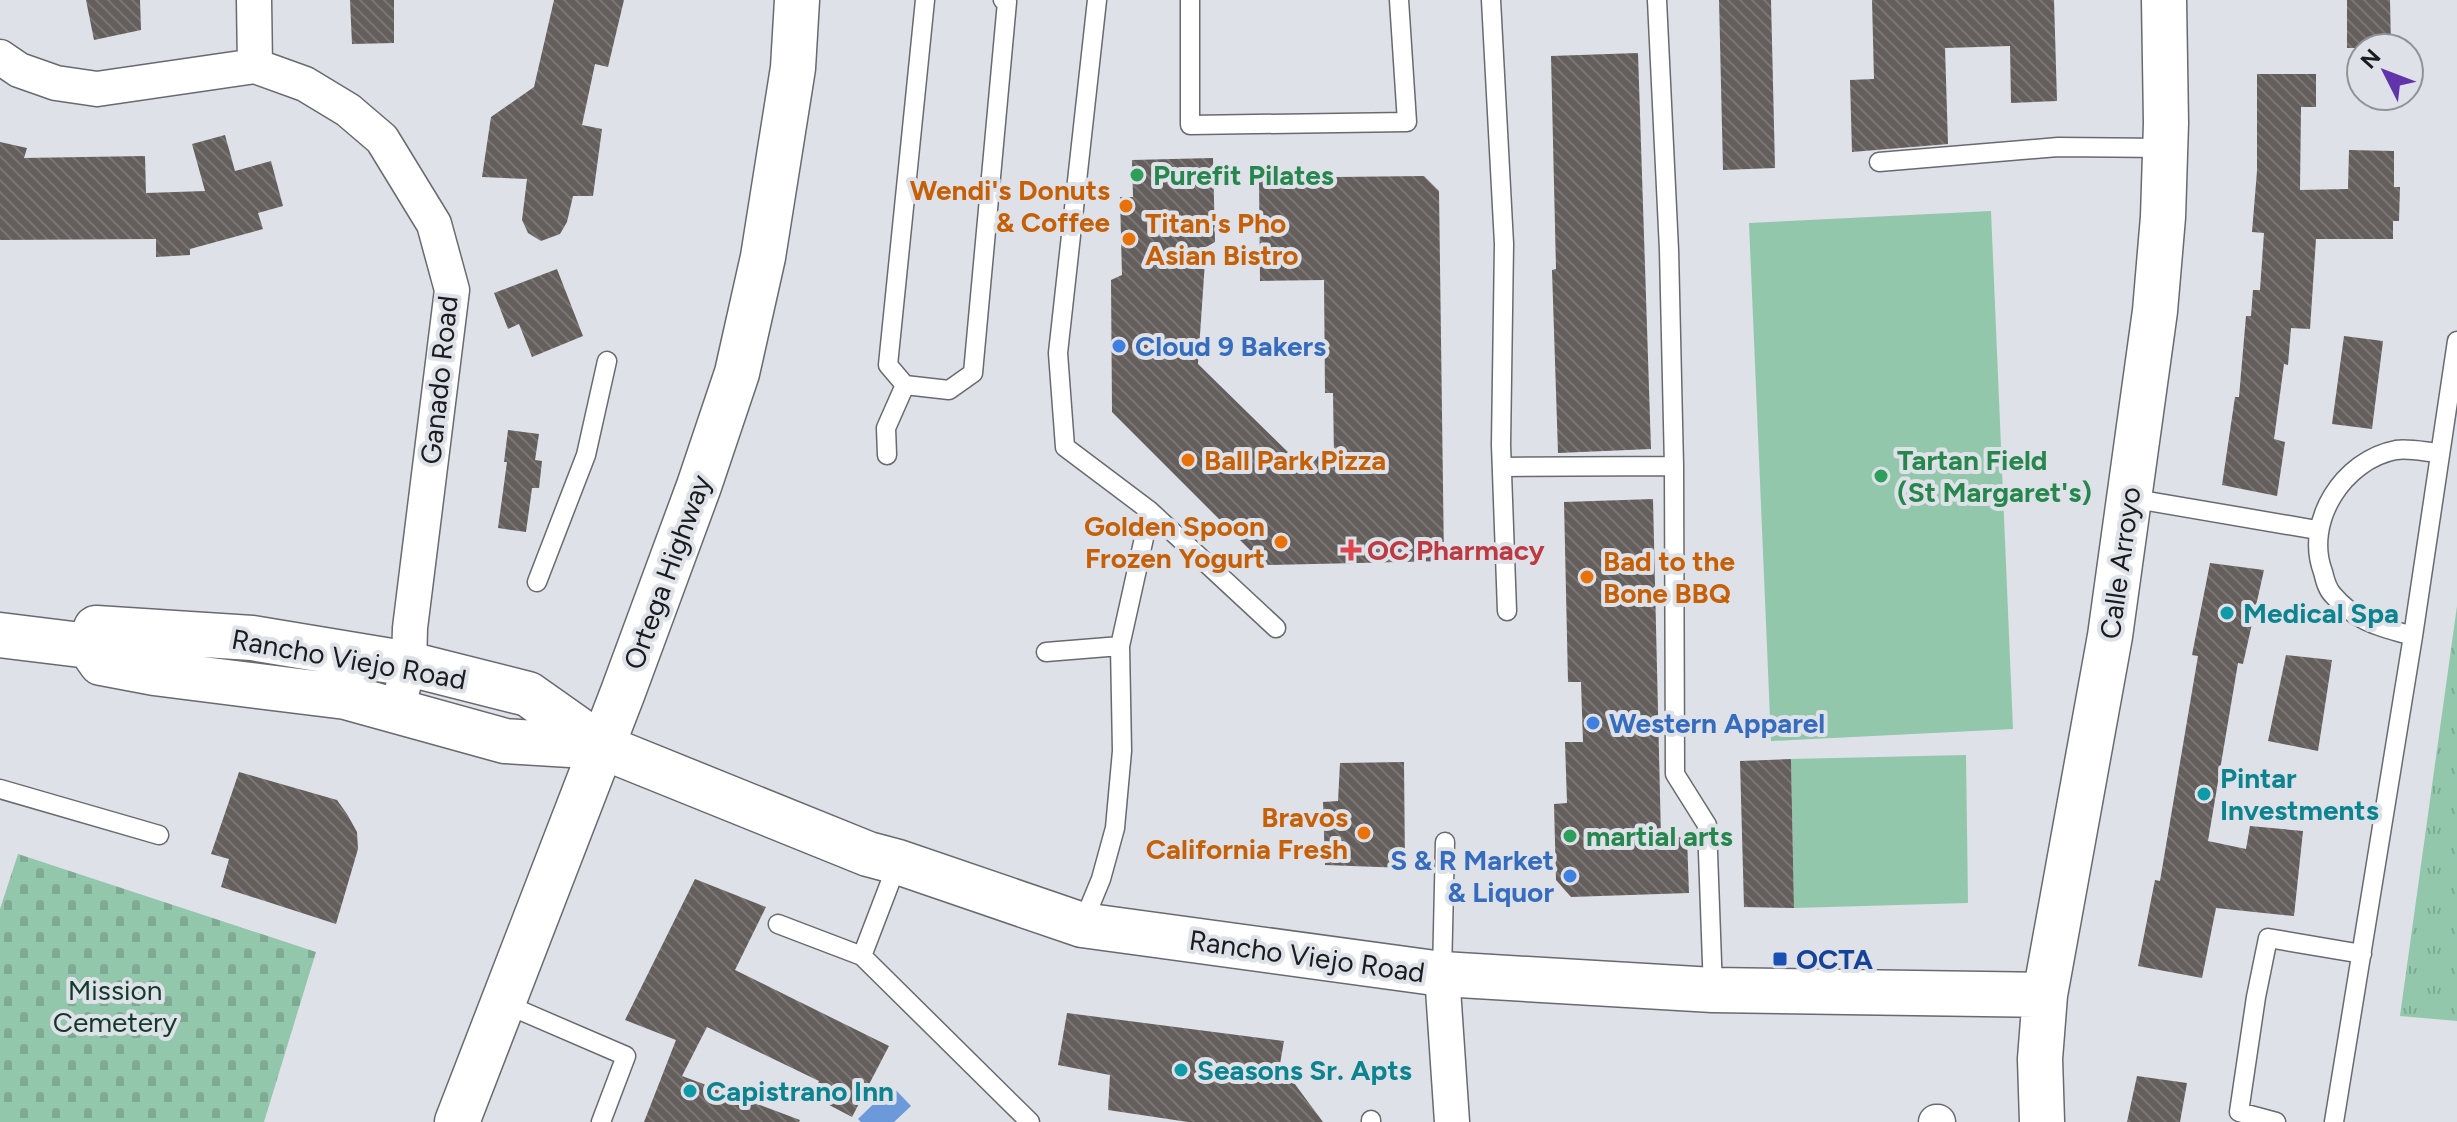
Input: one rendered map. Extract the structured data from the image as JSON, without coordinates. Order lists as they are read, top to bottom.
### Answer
{
  "streets": {
    "main road": ["Calle Arroyo", "Ortega Highway", "Rancho Viejo Road"],
    "street": ["Ganado Road"]
  },
  "crossings": [
    ["Ganado Road", "Rancho Viejo Road"],
    ["Calle Arroyo", "Rancho Viejo Road"],
    ["Ortega Highway", "Rancho Viejo Road"]
  ],
  "parks": ["Mission Cemetery"],
  "places": {
    "other": [
      "Purefit Pilates",
      "Wendi's Donuts & Coffee",
      "Titan's Pho Asian Bistro",
      "Cloud 9 Bakers",
      "Ball Park Pizza",
      "Tartan Field (St Margaret's)",
      "Golden Spoon Frozen Yogurt",
      "Bad to the Bone BBQ",
      "Medical Spa",
      "Western Apparel",
      "Pintar Investments",
      "Bravos California Fresh",
      "martial arts",
      "S & R Market & Liquor",
      "Seasons Sr. Apts",
      "Capistrano Inn"
    ],
    "health": ["OC Pharmacy"],
    "transit": ["OCTA"]
  },
  "north": "top left"
}
